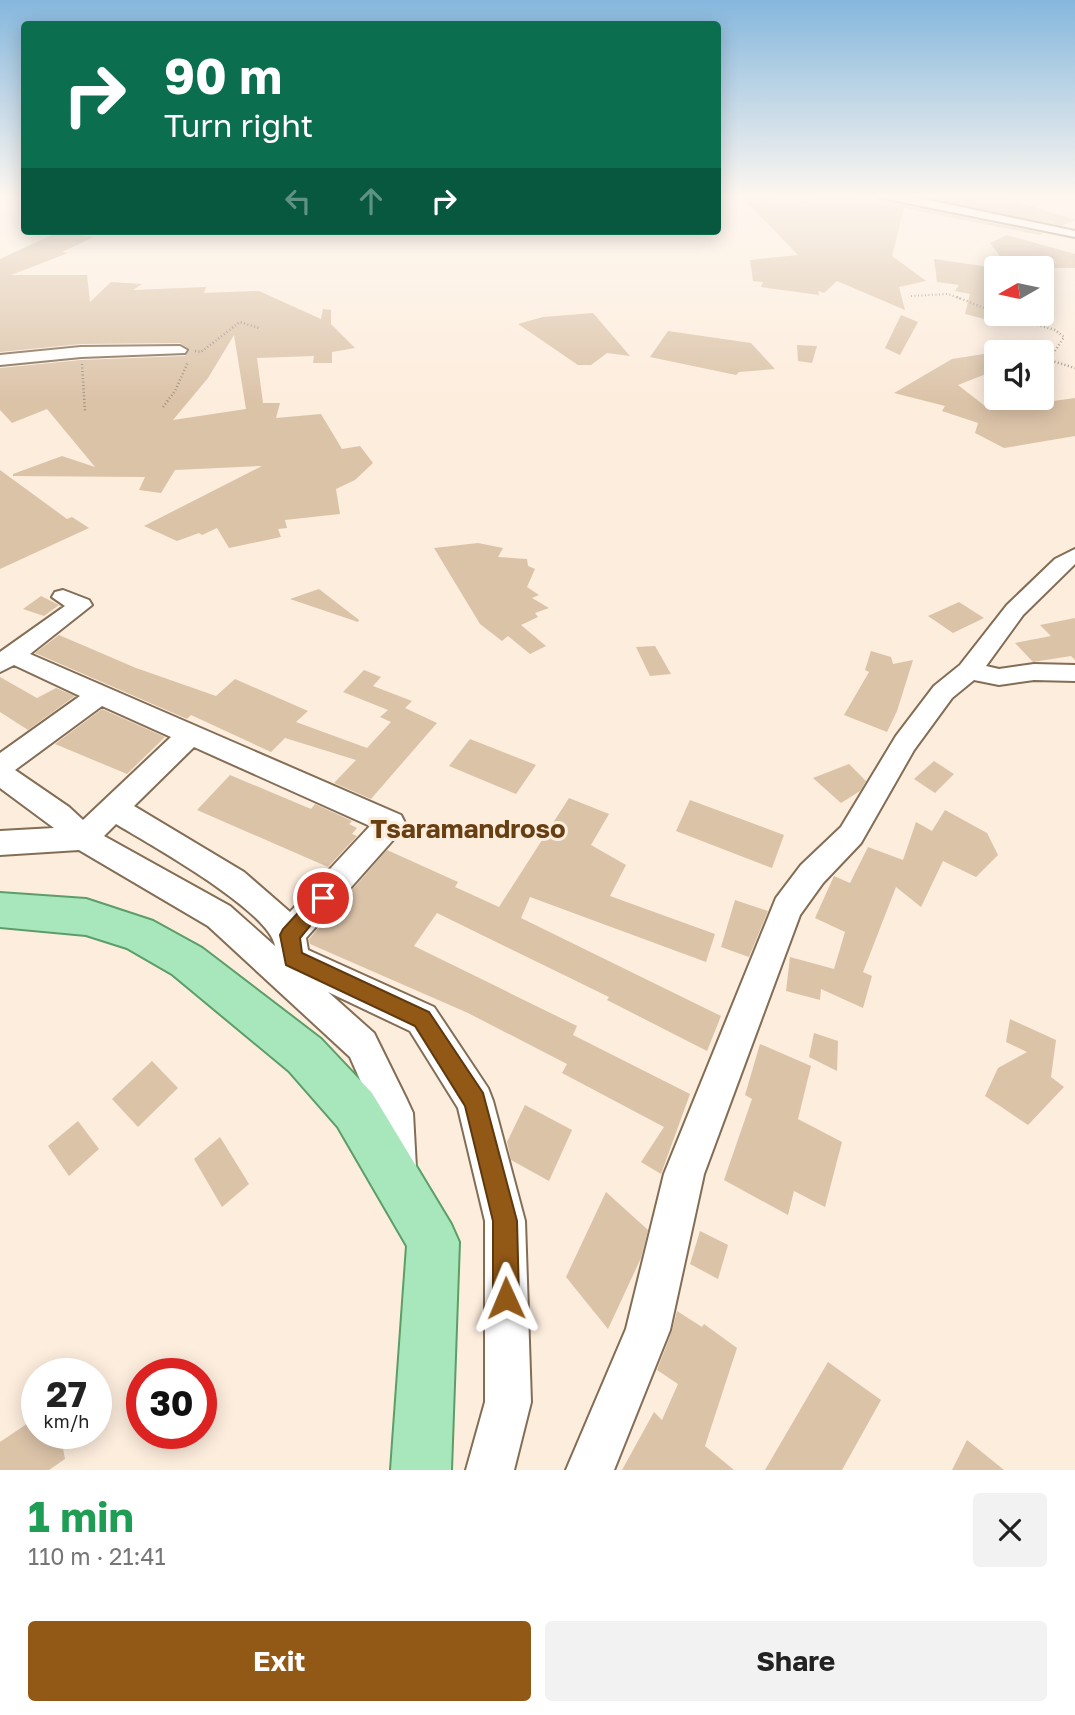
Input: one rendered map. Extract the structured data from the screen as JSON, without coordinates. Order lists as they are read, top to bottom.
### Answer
{
  "districts": ["Tsaramandroso"],
  "north": "left",
  "page": {
    "turn": ["90 m", "Turn right"],
    "speed": "27 km/h",
    "limit": "30",
    "heading": ["1 min", "110 m · 21:41"],
    "buttons": ["Exit", "Share"]
  }
}
